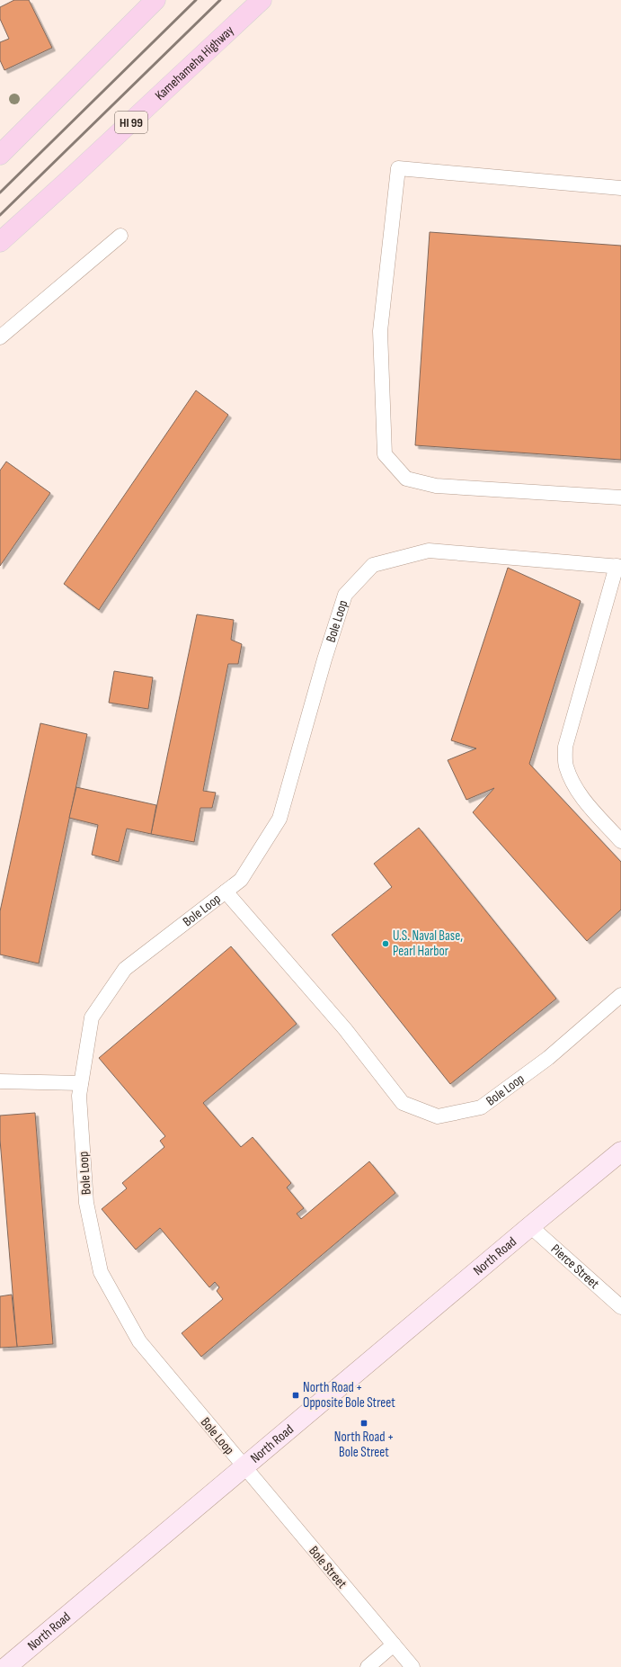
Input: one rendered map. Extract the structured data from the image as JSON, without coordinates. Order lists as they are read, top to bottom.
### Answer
{
  "streets": {
    "main road": ["Kamehameha Highway", "HI 99"],
    "street": ["North Road"],
    "lane": ["Bole Loop", "Pierce Street", "Bole Street"]
  },
  "crossings": [
    ["Bole Loop", "North Road"],
    ["Bole Loop", "Bole Street"],
    ["North Road", "Pierce Street"],
    ["North Road", "Bole Street"]
  ],
  "places": {
    "other": ["U.S. Naval Base, Pearl Harbor"],
    "transit": ["North Road + Opposite Bole Street", "North Road + Bole Street"]
  }
}
